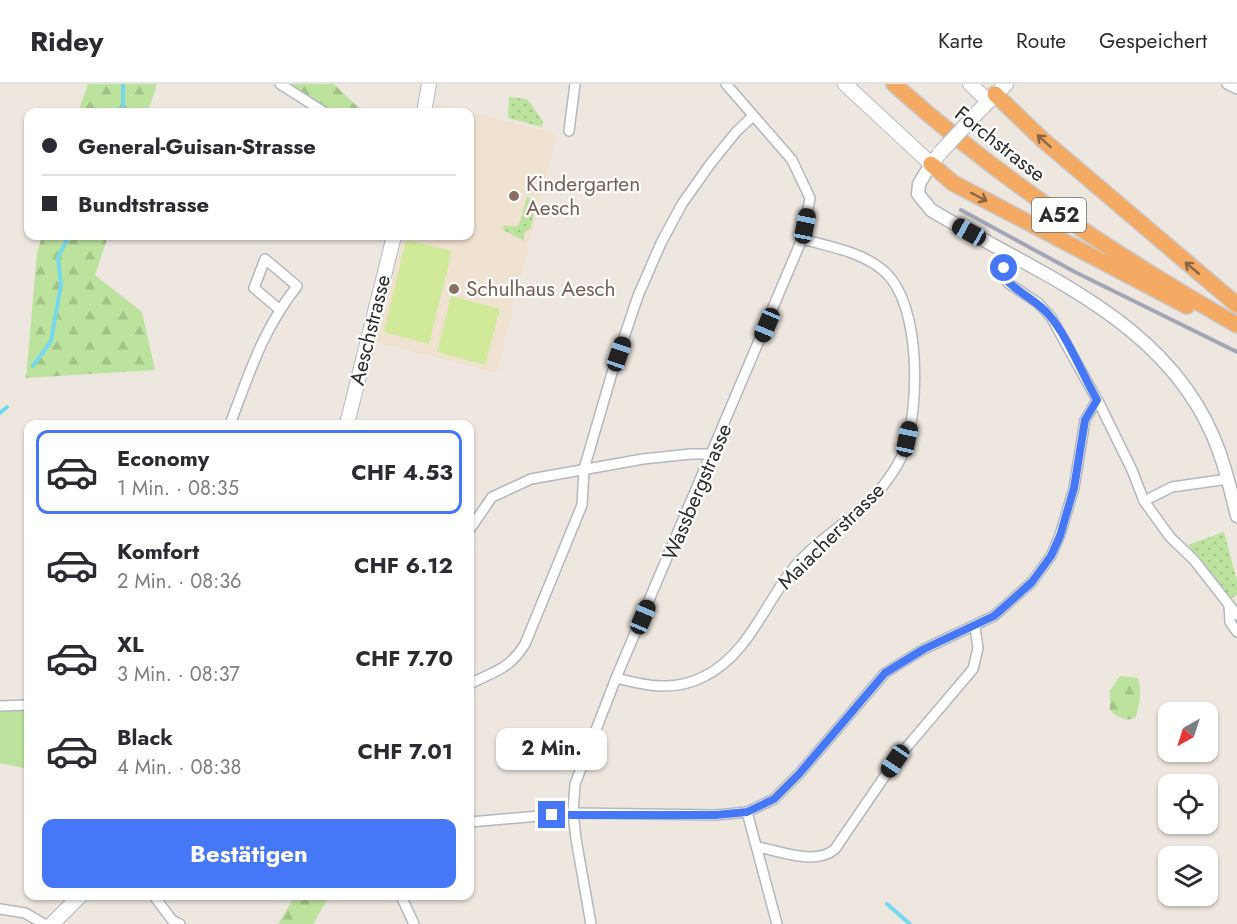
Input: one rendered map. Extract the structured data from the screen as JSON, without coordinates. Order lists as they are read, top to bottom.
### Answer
{
  "streets": {
    "highway": ["Forchstrasse", "A52"],
    "main road": ["Aeschstrasse"],
    "street": ["Wassbergstrasse", "Maiacherstrasse"]
  },
  "crossings": [
    ["Wassbergstrasse", "Maiacherstrasse"]
  ],
  "places": ["Kindergarten Aesch", "Schulhaus Aesch"],
  "north": "bottom left",
  "page": {
    "header": "Ridey",
    "nav": ["Karte", "Route", "Gespeichert"],
    "banner": ["General-Guisan-Strasse", "Bundtstrasse"],
    "list": [
      {
        "name": "Economy",
        "note": "1 Min. · 08:35",
        "value": "CHF 4.53"
      },
      {
        "name": "Komfort",
        "note": "2 Min. · 08:36",
        "value": "CHF 6.12"
      },
      {
        "name": "XL",
        "note": "3 Min. · 08:37",
        "value": "CHF 7.70"
      },
      {
        "name": "Black",
        "note": "4 Min. · 08:38",
        "value": "CHF 7.01"
      }
    ],
    "bubble": "2 Min.",
    "buttons": "Bestätigen"
  }
}
